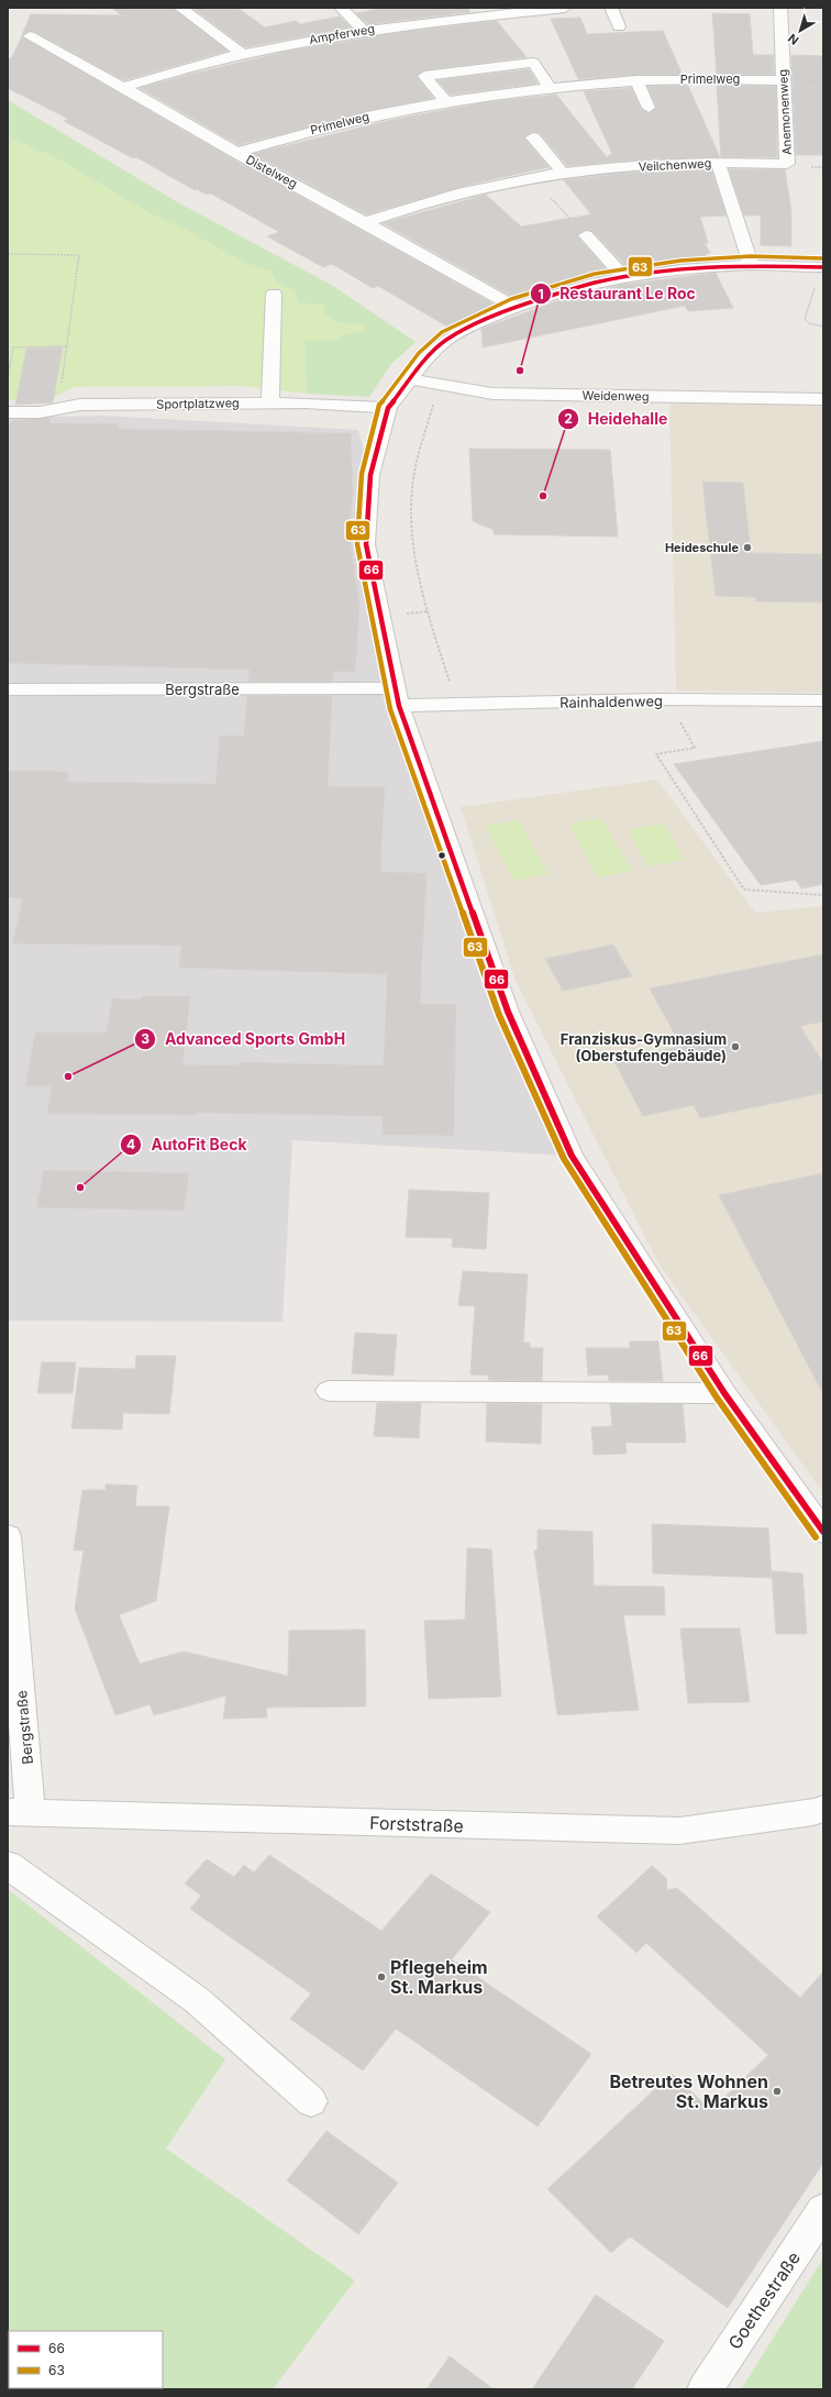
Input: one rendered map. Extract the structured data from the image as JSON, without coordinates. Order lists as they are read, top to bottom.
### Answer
{
  "streets": {
    "street": [
      "Ampferweg",
      "Primelweg",
      "Anemonenweg",
      "Veilchenweg",
      "Distelweg",
      "Weidenweg",
      "Sportplatzweg",
      "Bergstraße",
      "Rainhaldenweg",
      "Forststraße",
      "Goethestraße"
    ]
  },
  "crossings": [
    ["Ampferweg", "Distelweg"],
    ["Primelweg", "Anemonenweg"],
    ["Primelweg", "Distelweg"],
    ["Anemonenweg", "Veilchenweg"],
    ["Veilchenweg", "Distelweg"],
    ["Bergstraße", "Rainhaldenweg"],
    ["Bergstraße", "Forststraße"]
  ],
  "places": [
    "Restaurant Le Roc",
    "Heidehalle",
    "Heideschule",
    "Franziskus-Gymnasium (Oberstufengebäude)",
    "Advanced Sports GmbH",
    "AutoFit Beck",
    "Pflegeheim St. Markus",
    "Betreutes Wohnen St. Markus"
  ],
  "lines": ["transit line 63", "transit line 66"],
  "legend": ["66", "63"],
  "north": "bottom left"
}
